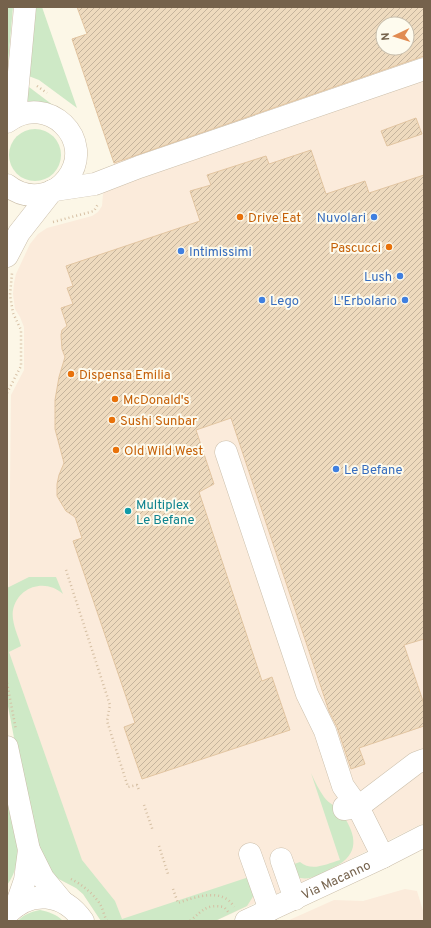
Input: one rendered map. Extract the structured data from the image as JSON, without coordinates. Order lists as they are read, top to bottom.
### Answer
{
  "streets": {
    "street": ["Via Macanno"]
  },
  "places": [
    "Drive Eat",
    "Nuvolari",
    "Pascucci",
    "Intimissimi",
    "Lush",
    "Lego",
    "L'Erbolario",
    "Dispensa Emilia",
    "McDonald's",
    "Sushi Sunbar",
    "Old Wild West",
    "Le Befane",
    "Multiplex Le Befane"
  ],
  "north": "left"
}
